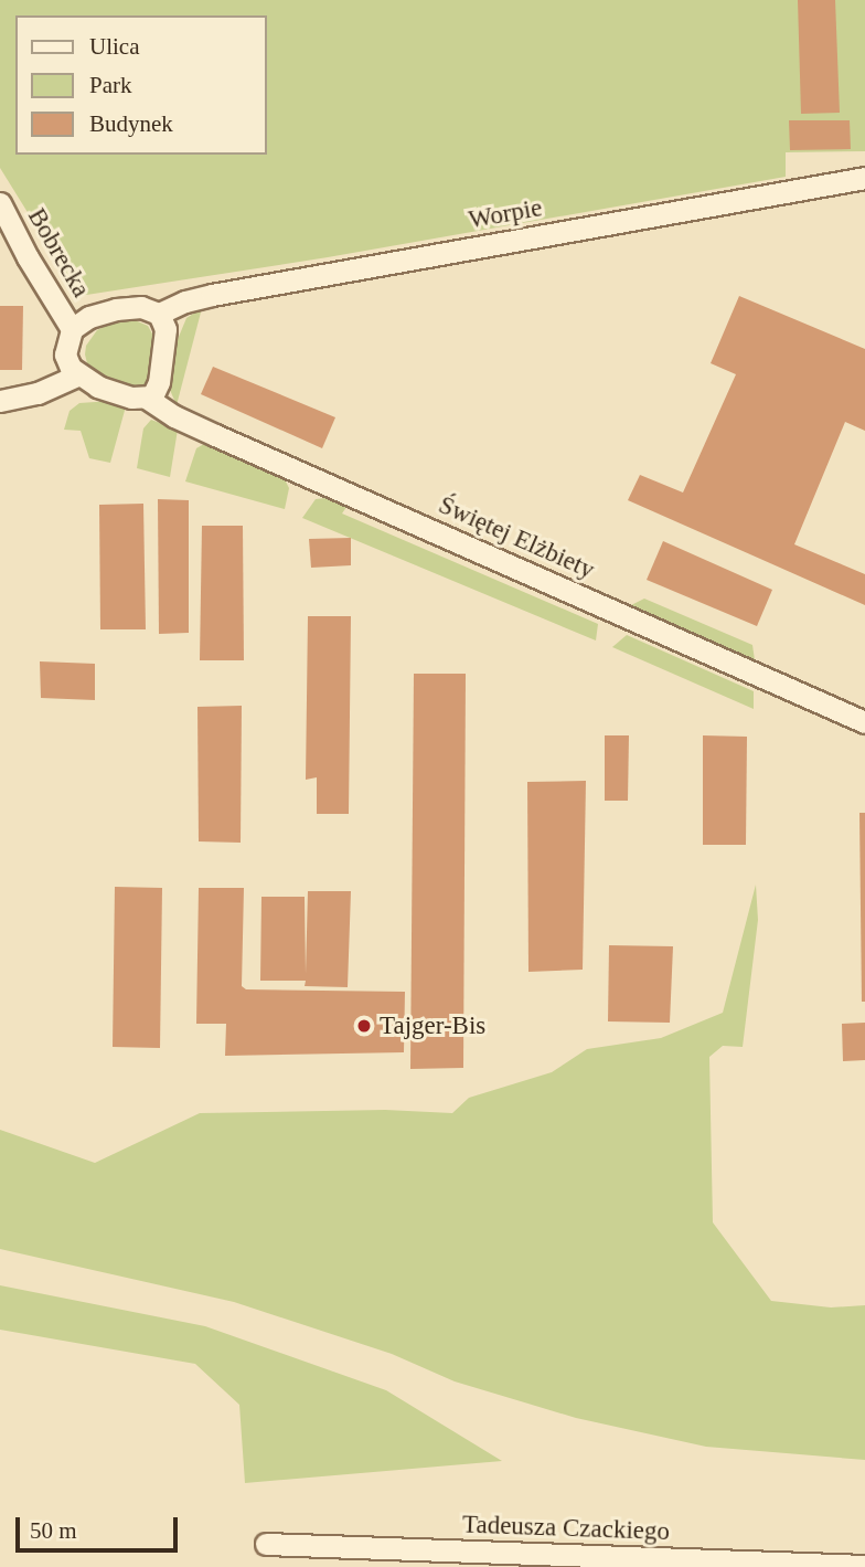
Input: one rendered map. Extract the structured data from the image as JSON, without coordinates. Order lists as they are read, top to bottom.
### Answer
{
  "streets": {
    "street": [
      "Worpie",
      "Bobrecka",
      "Świętej Elżbiety",
      "Tadeusza Czackiego"
    ]
  },
  "crossings": [
    ["Worpie", "Bobrecka"],
    ["Worpie", "Świętej Elżbiety"],
    ["Bobrecka", "Świętej Elżbiety"]
  ],
  "places": ["Tajger-Bis"],
  "legend": ["Ulica", "Park", "Budynek"],
  "scale_bar": "50 m"
}
